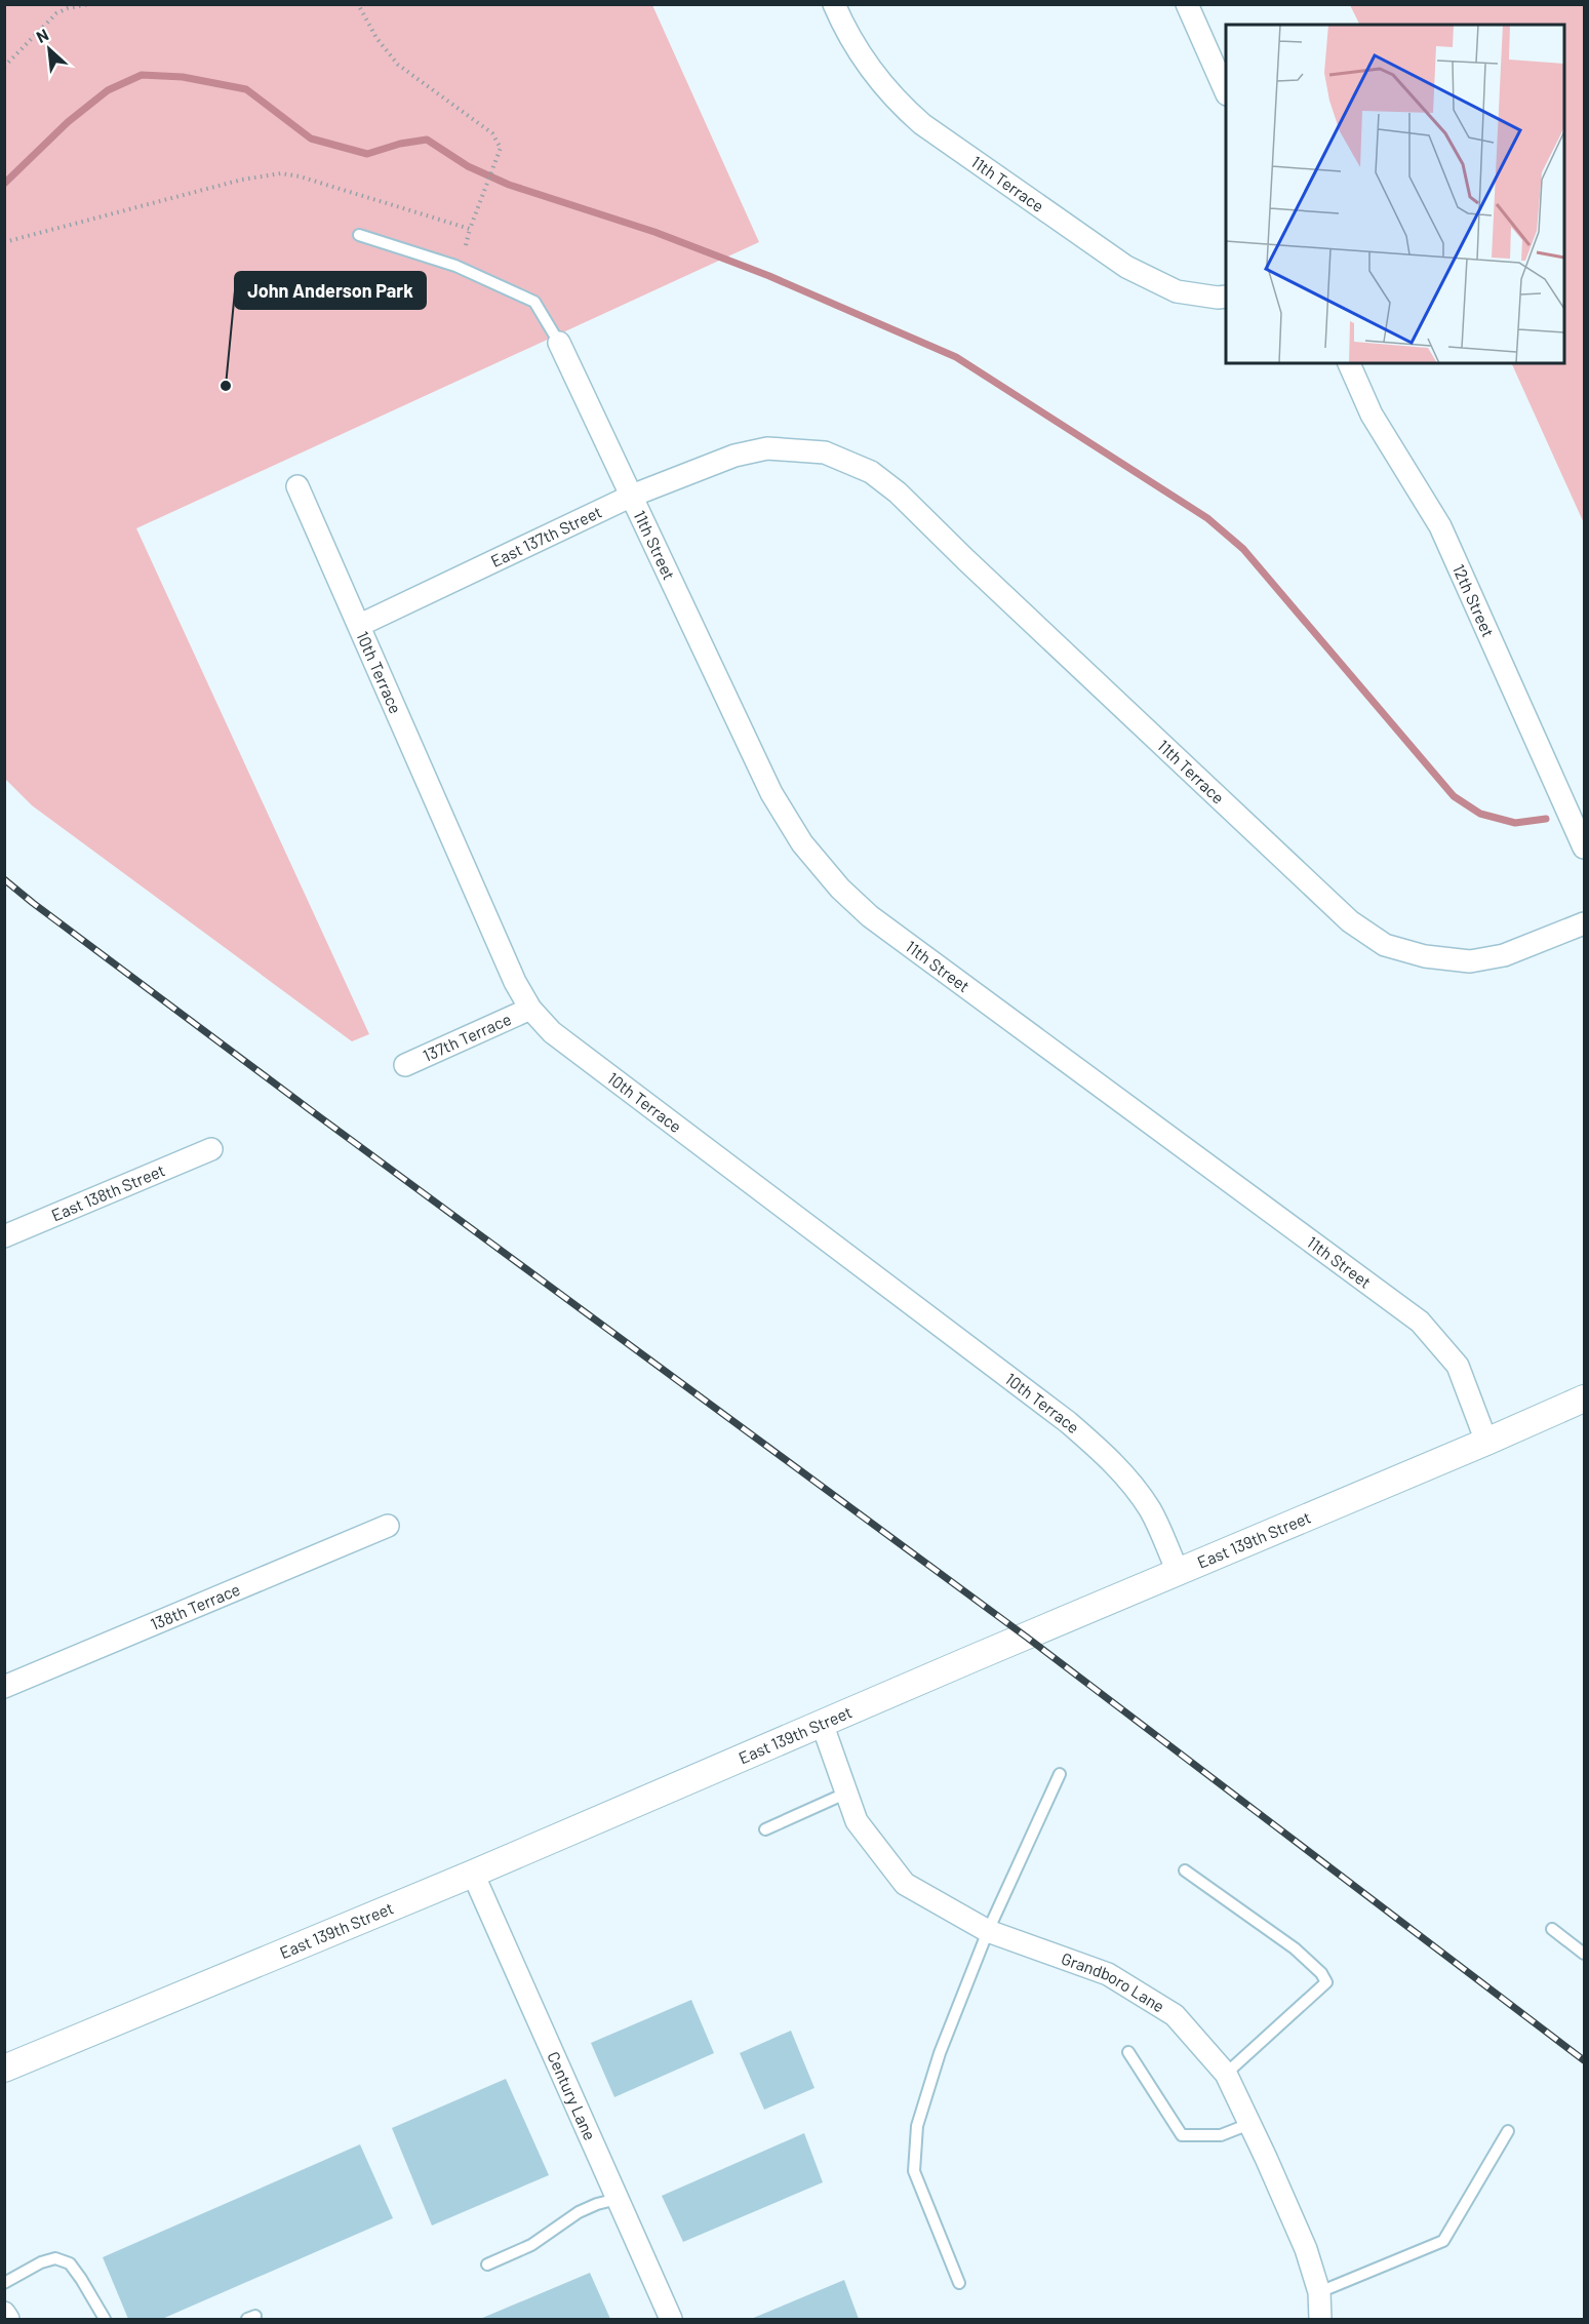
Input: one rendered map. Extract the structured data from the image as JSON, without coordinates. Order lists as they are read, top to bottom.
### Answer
{
  "streets": {
    "street": [
      "11th Terrace",
      "East 137th Street",
      "11th Street",
      "12th Street",
      "10th Terrace",
      "137th Terrace",
      "East 138th Street",
      "East 139th Street",
      "138th Terrace",
      "Grandboro Lane",
      "Century Lane"
    ]
  },
  "crossings": [
    ["11th Terrace", "East 137th Street"],
    ["East 137th Street", "11th Street"],
    ["East 137th Street", "10th Terrace"],
    ["11th Street", "East 139th Street"],
    ["10th Terrace", "137th Terrace"],
    ["10th Terrace", "East 139th Street"],
    ["East 139th Street", "Grandboro Lane"],
    ["East 139th Street", "Century Lane"]
  ],
  "places": ["John Anderson Park"],
  "north": "top left"
}
